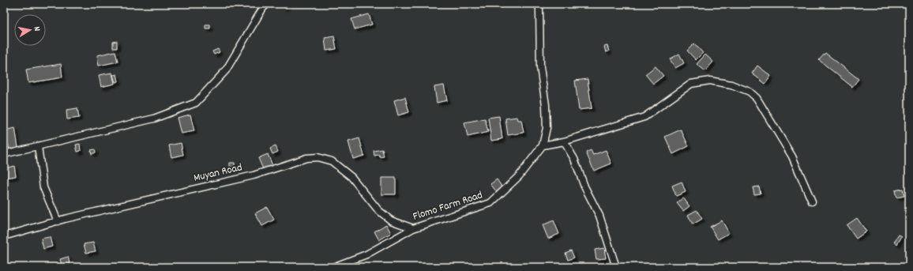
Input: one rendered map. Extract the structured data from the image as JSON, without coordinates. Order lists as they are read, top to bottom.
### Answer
{
  "streets": {
    "street": ["Muyan Road", "Flomo Farm Road"]
  },
  "crossings": [
    ["Muyan Road", "Flomo Farm Road"]
  ],
  "north": "right"
}
